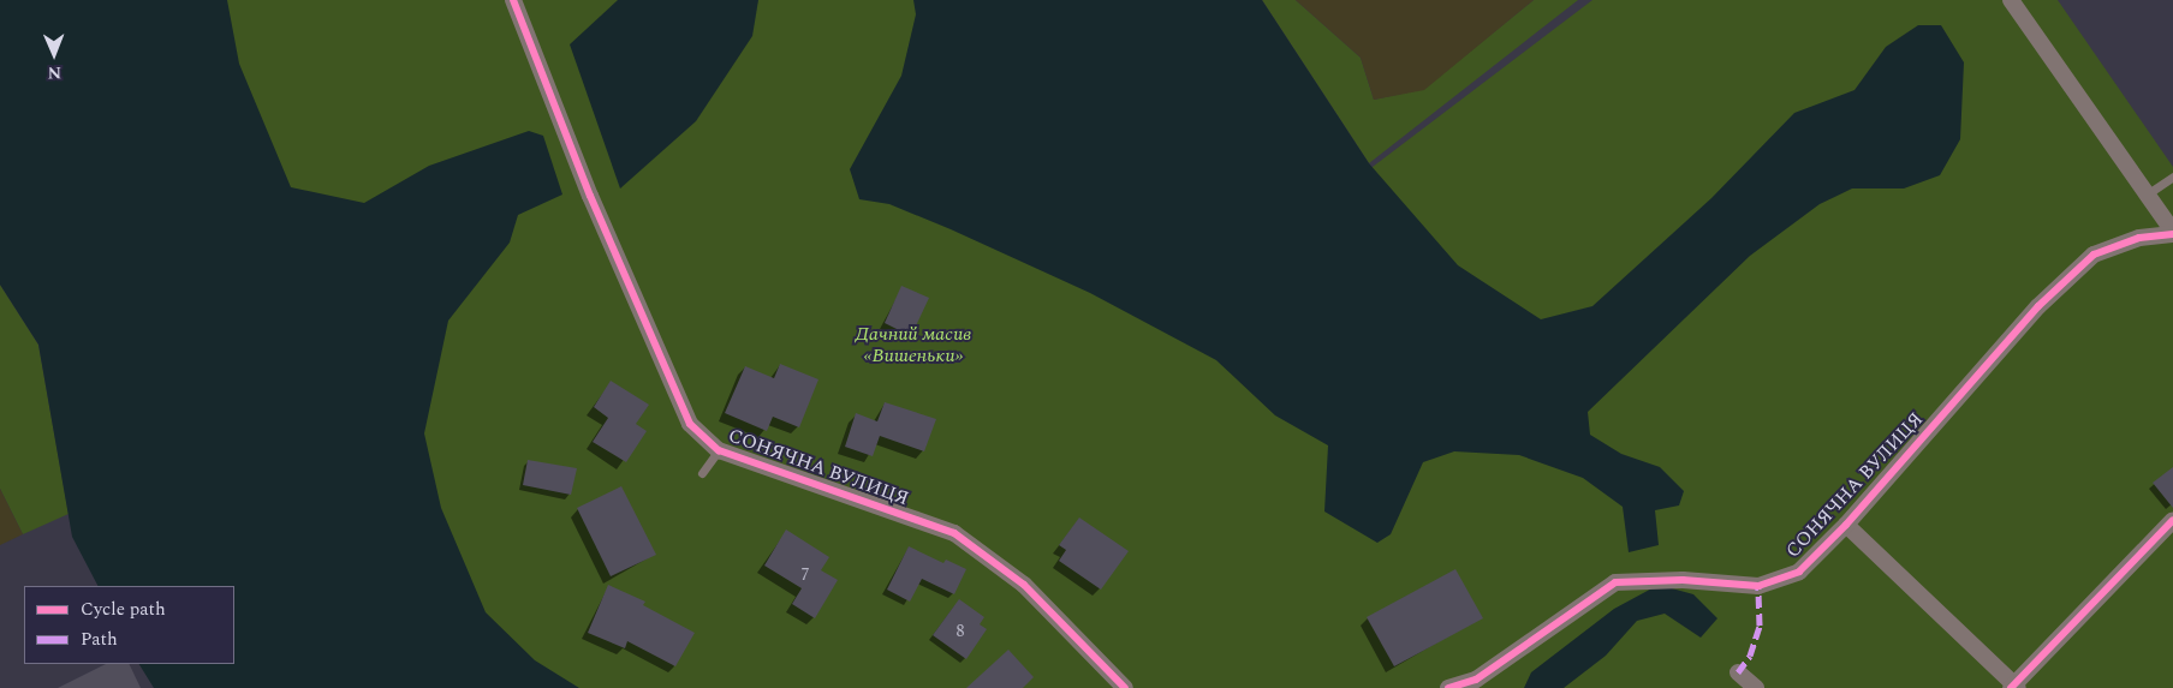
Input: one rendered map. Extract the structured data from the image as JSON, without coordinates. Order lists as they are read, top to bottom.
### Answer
{
  "streets": {
    "street": ["СОНЯЧНА ВУЛИЦЯ"]
  },
  "parks": ["Дачний масив «Вишеньки»"],
  "house_numbers": ["7", "8"],
  "legend": ["Cycle path", "Path"],
  "north": "bottom"
}
